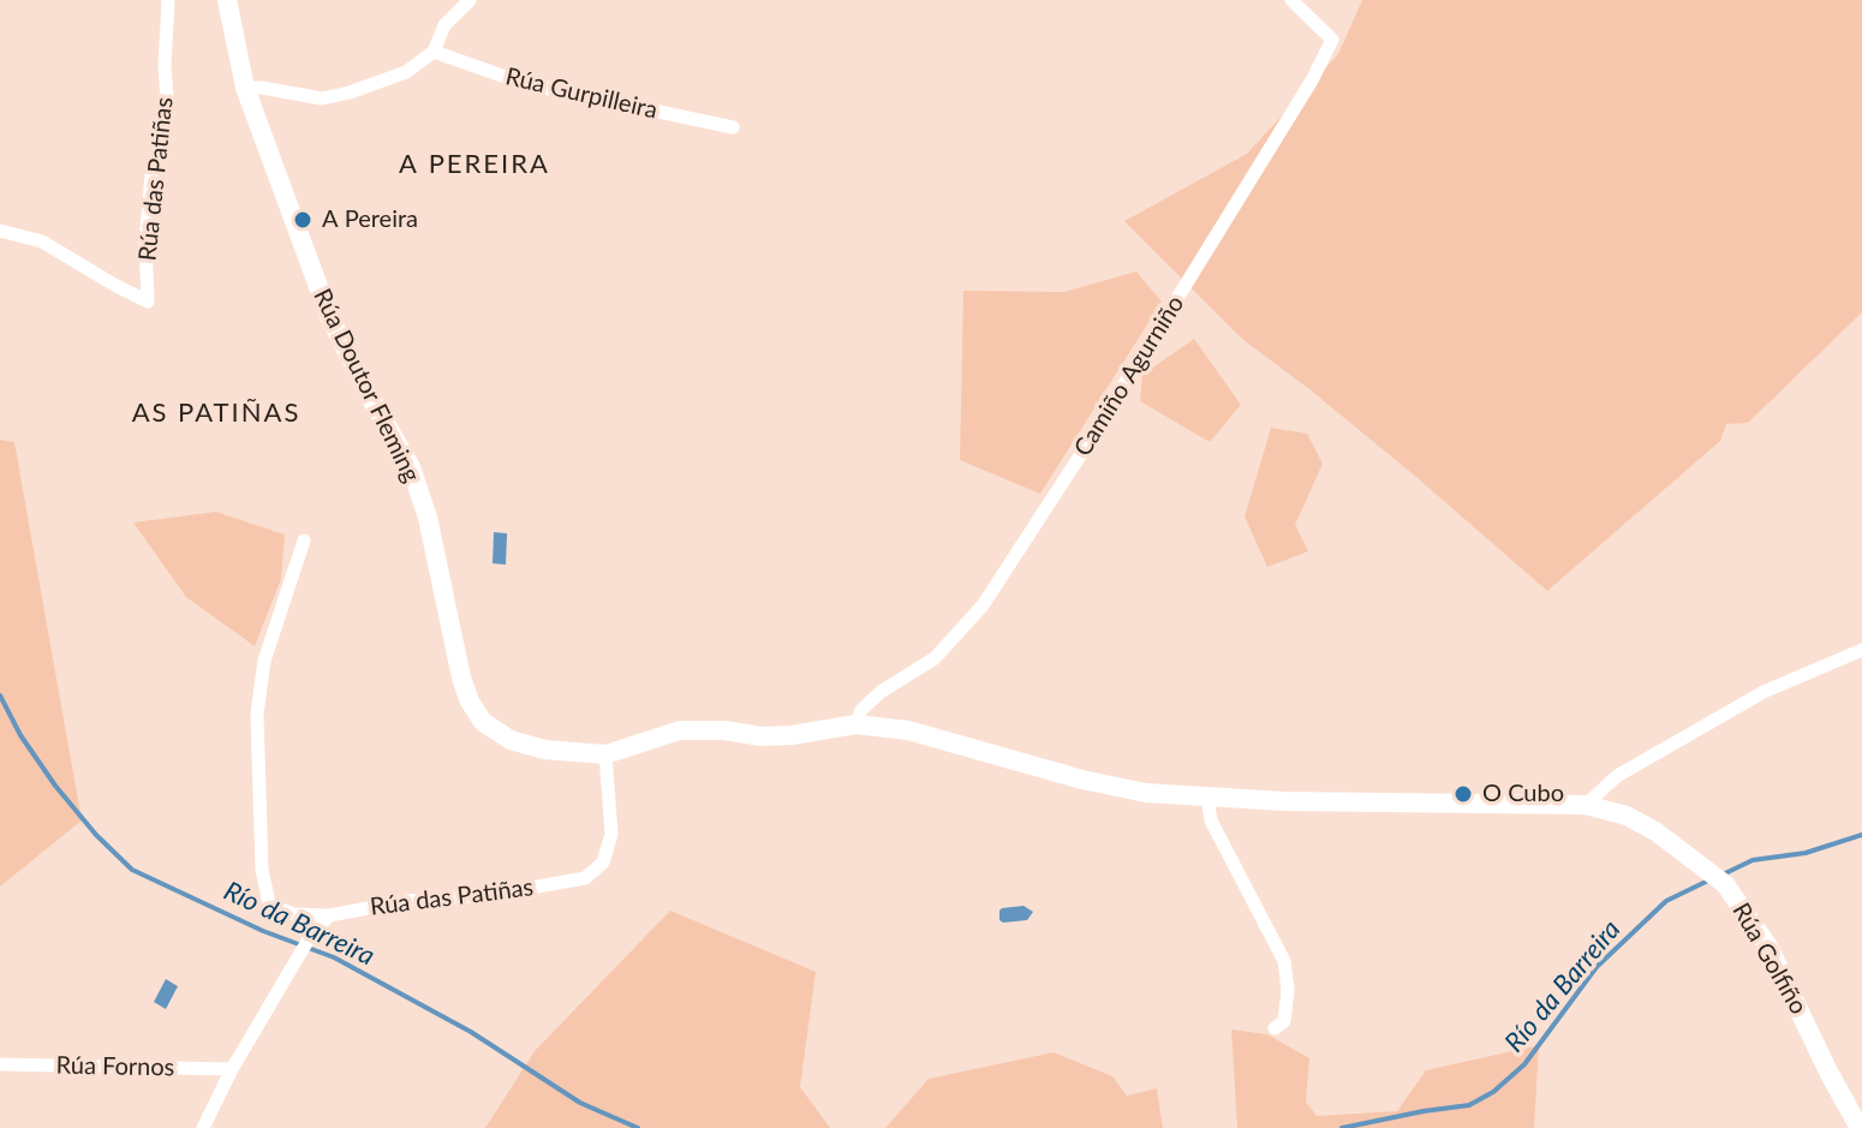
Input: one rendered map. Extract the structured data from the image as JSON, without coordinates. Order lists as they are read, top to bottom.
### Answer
{
  "streets": {
    "main road": ["Rúa Doutor Fleming", "Rúa Golfiño"],
    "street": [
      "Rúa Gurpilleira",
      "Rúa das Patiñas",
      "Camiño Agurniño",
      "Rúa Fornos"
    ]
  },
  "crossings": [
    ["Rúa das Patiñas", "Rúa Doutor Fleming"],
    ["Camiño Agurniño", "Rúa Doutor Fleming"],
    ["Rúa Doutor Fleming", "Rúa Golfiño"]
  ],
  "districts": ["A PEREIRA", "AS PATIÑAS"],
  "water": ["Río da Barreira"],
  "places": ["A Pereira", "O Cubo"]
}
